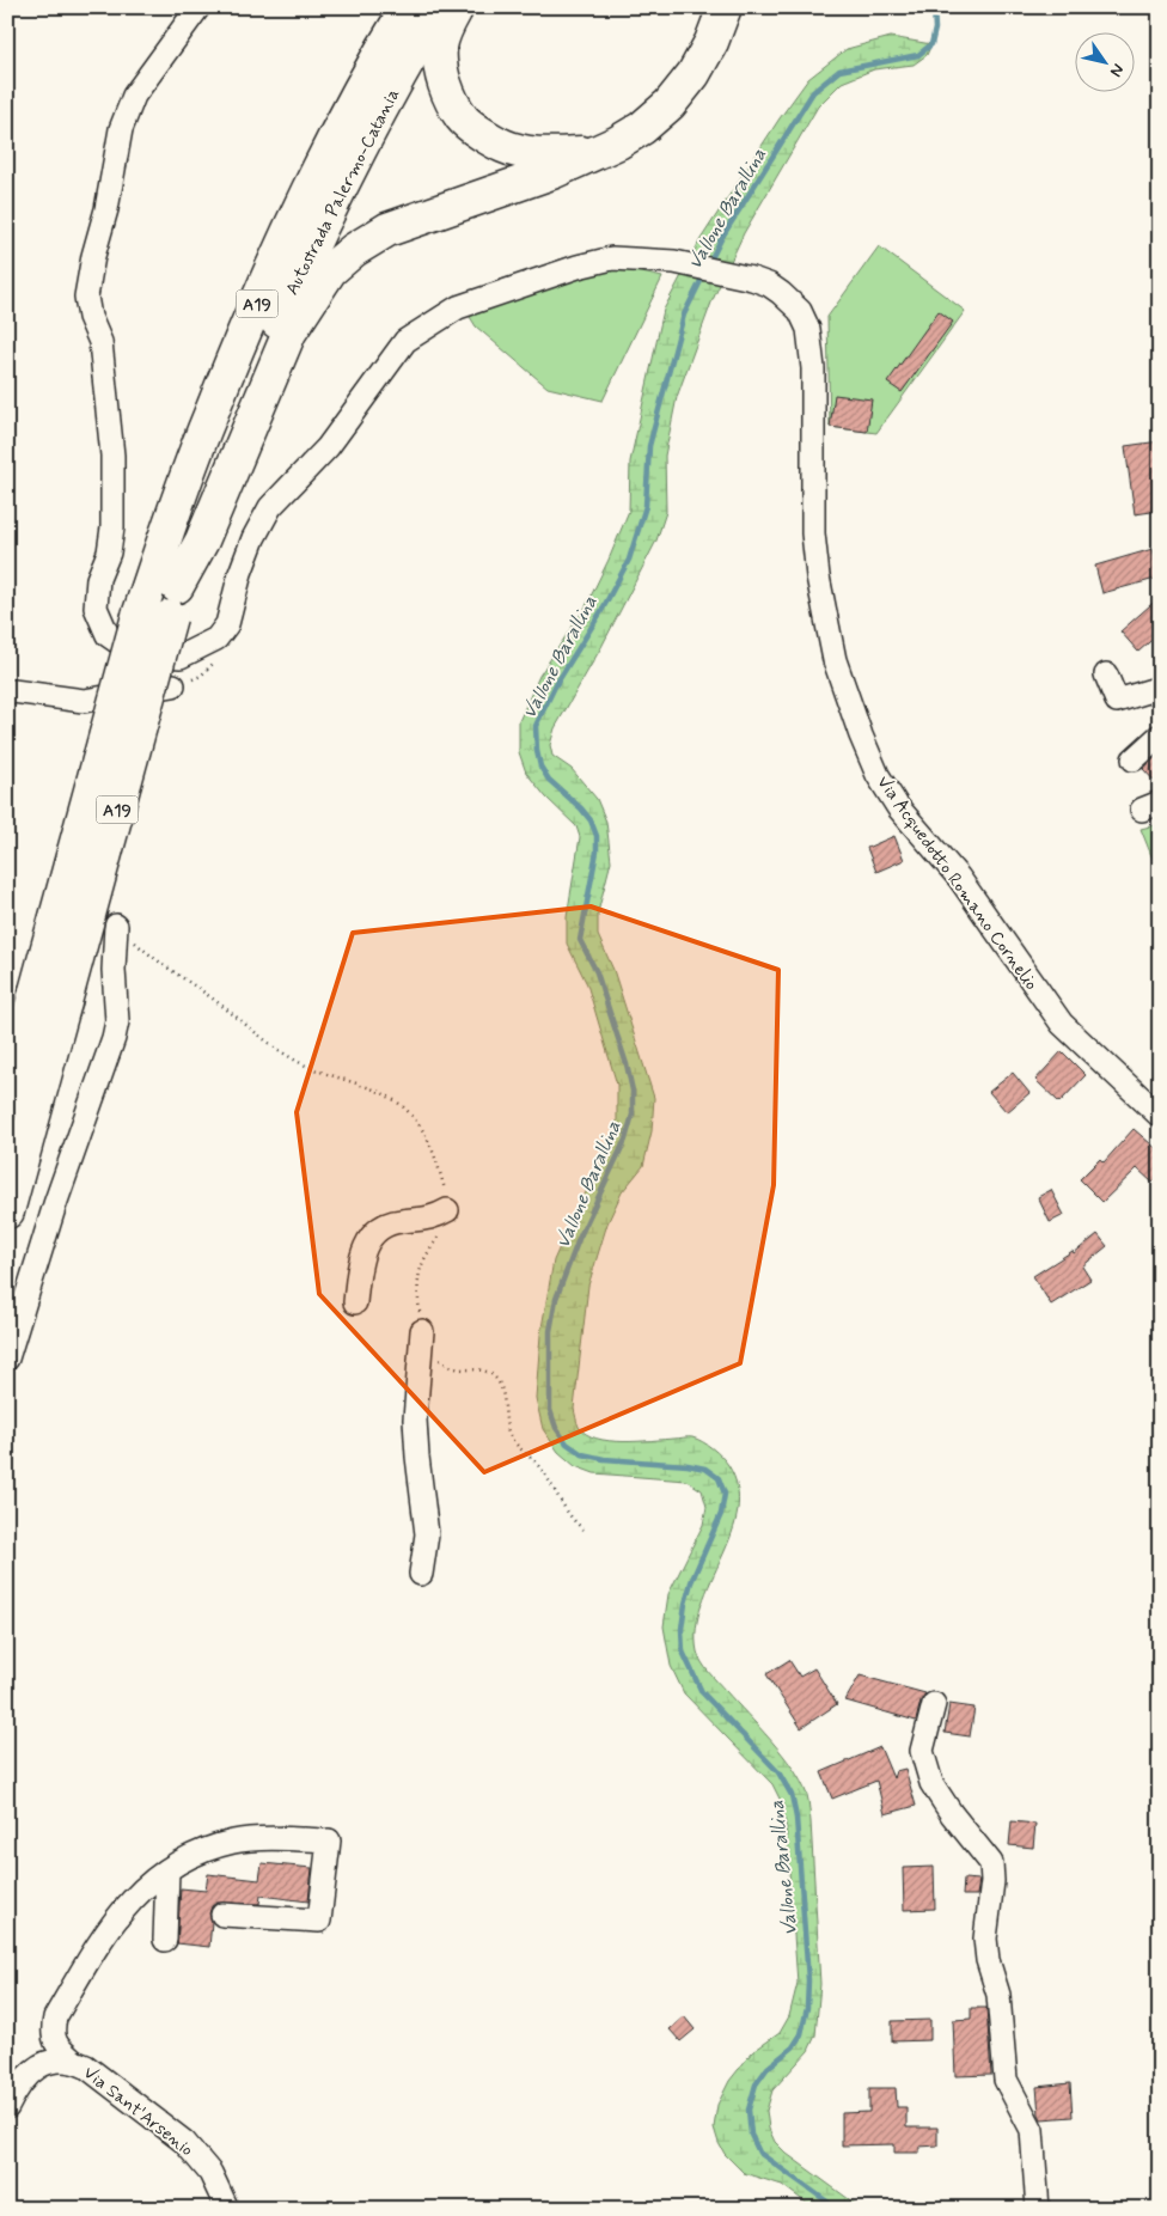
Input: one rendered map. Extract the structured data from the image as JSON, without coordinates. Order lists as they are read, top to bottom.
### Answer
{
  "streets": {
    "highway": ["Autostrada Palermo-Catania", "A19"],
    "street": ["Via Acquedotto Romano Cornelio", "Via Sant'Arsenio"]
  },
  "crossings": [
    ["Autostrada Palermo-Catania", "A19"]
  ],
  "water": ["Vallone Barallina"],
  "north": "bottom right"
}
